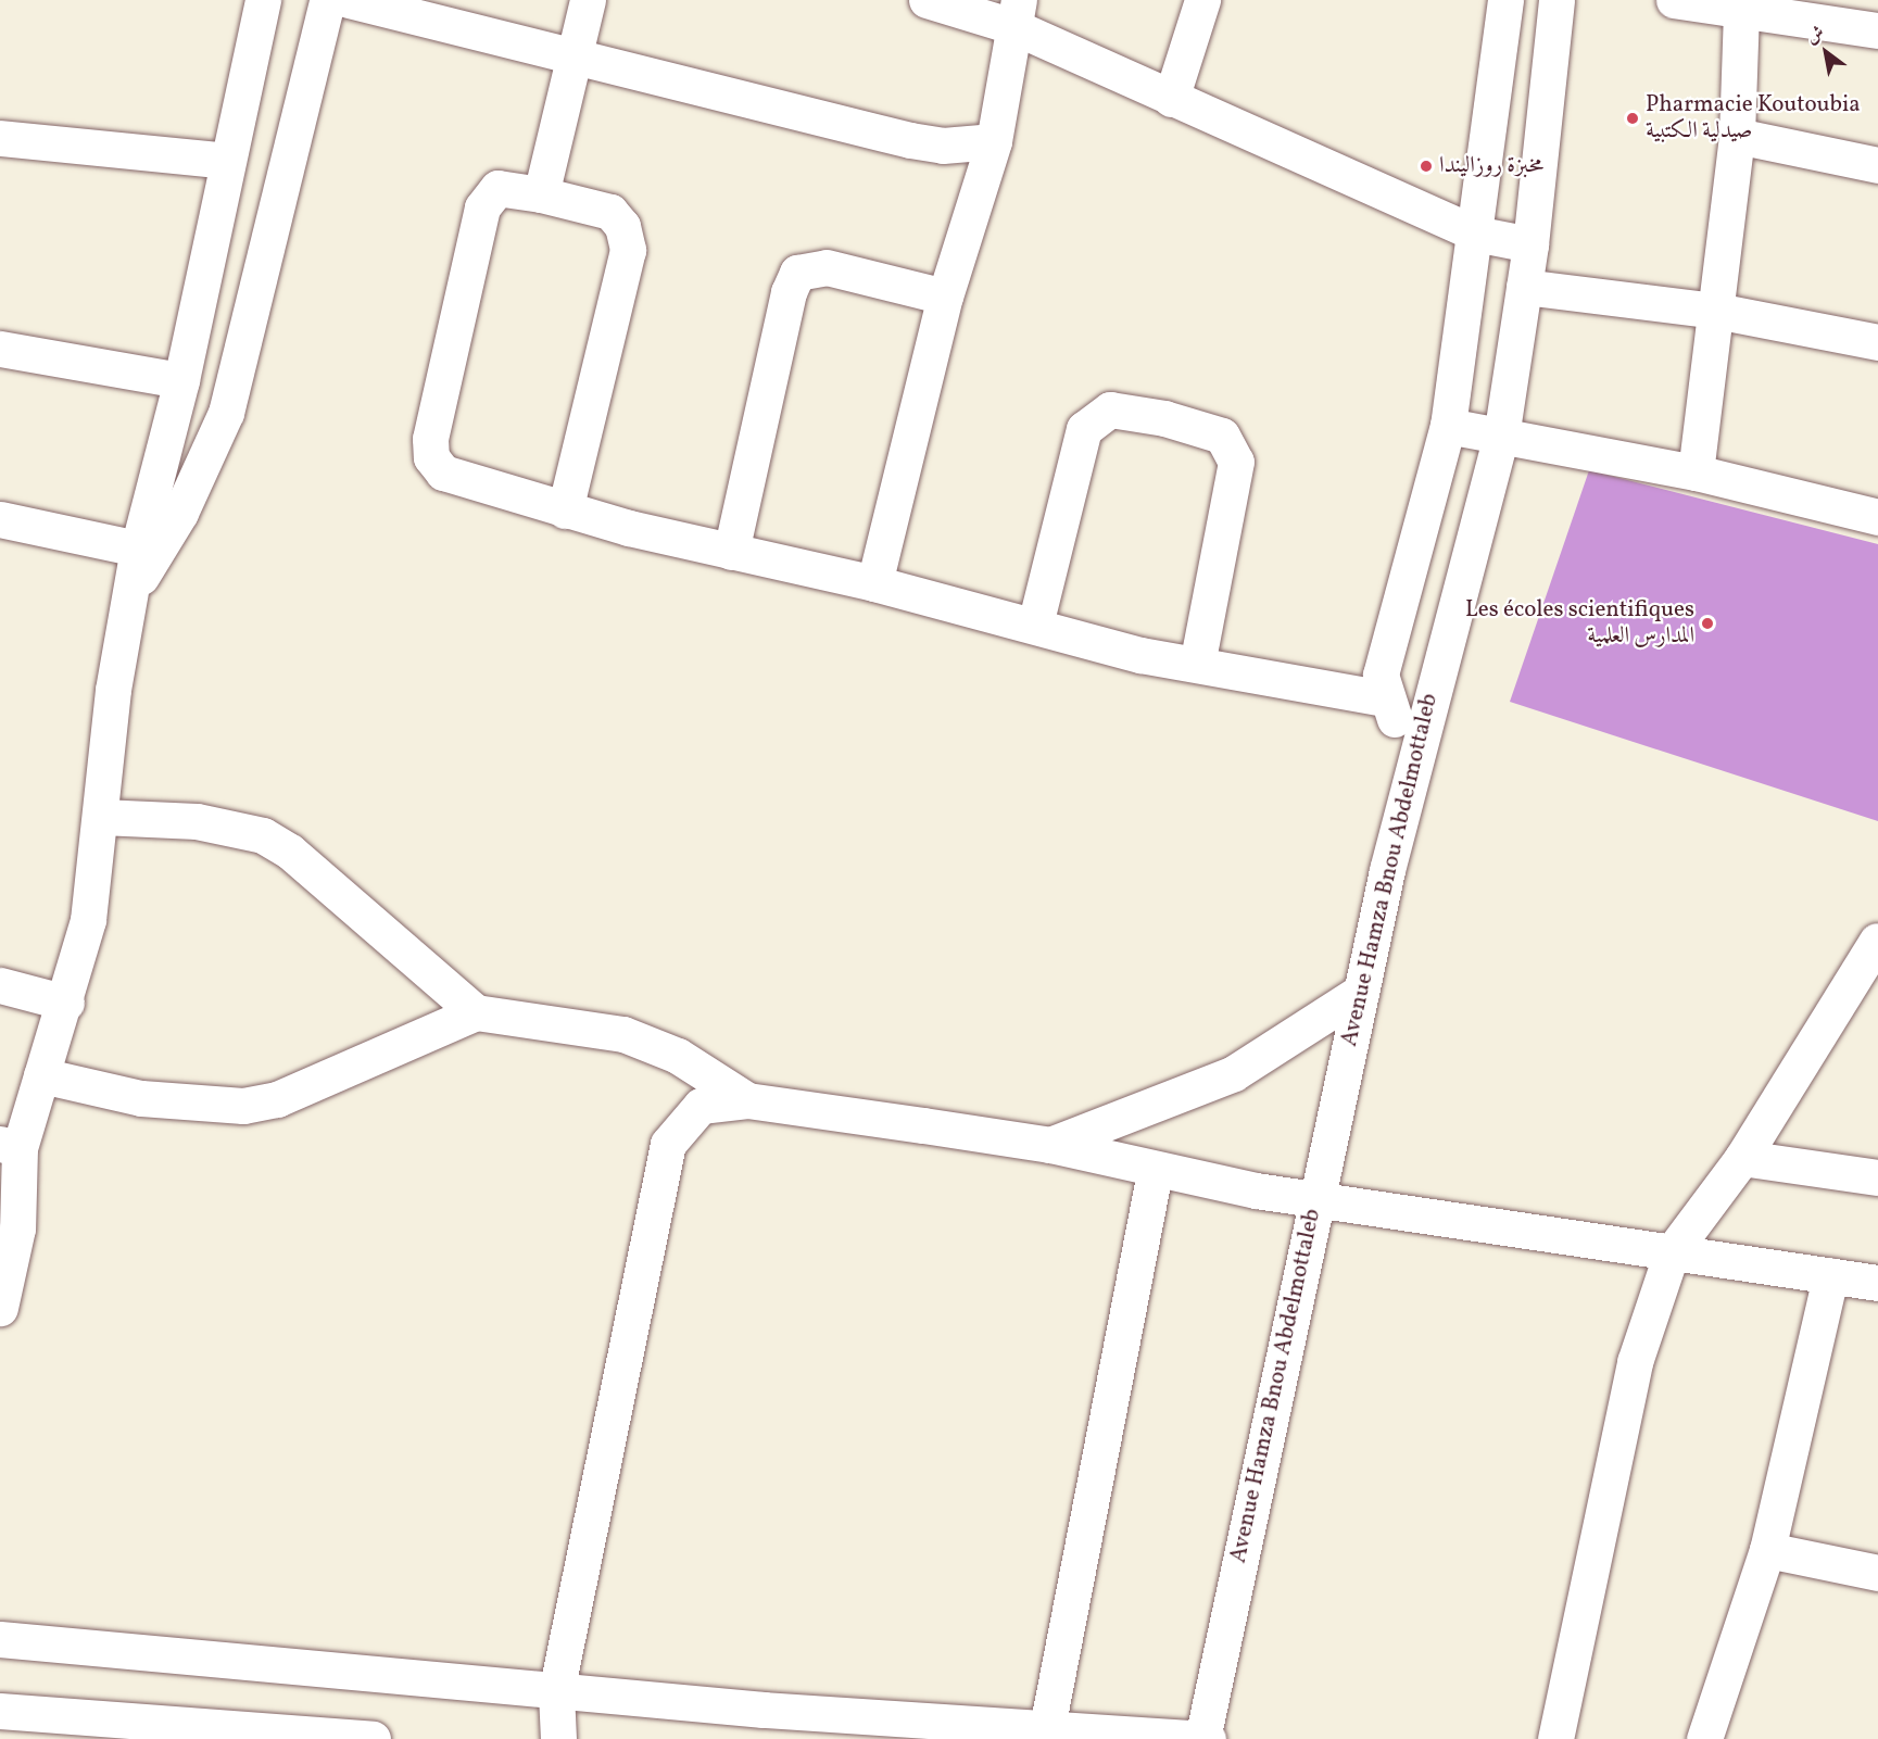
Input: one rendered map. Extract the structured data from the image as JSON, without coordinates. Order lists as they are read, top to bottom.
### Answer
{
  "streets": {
    "street": ["Avenue Hamza Bnou Abdelmottaleb"]
  },
  "places": ["Pharmacie Koutoubia صيدلية الكتبية", "مخبزة روزاليندا", "Les écoles scientifiques المدارس العلمية"],
  "north": "top left"
}
